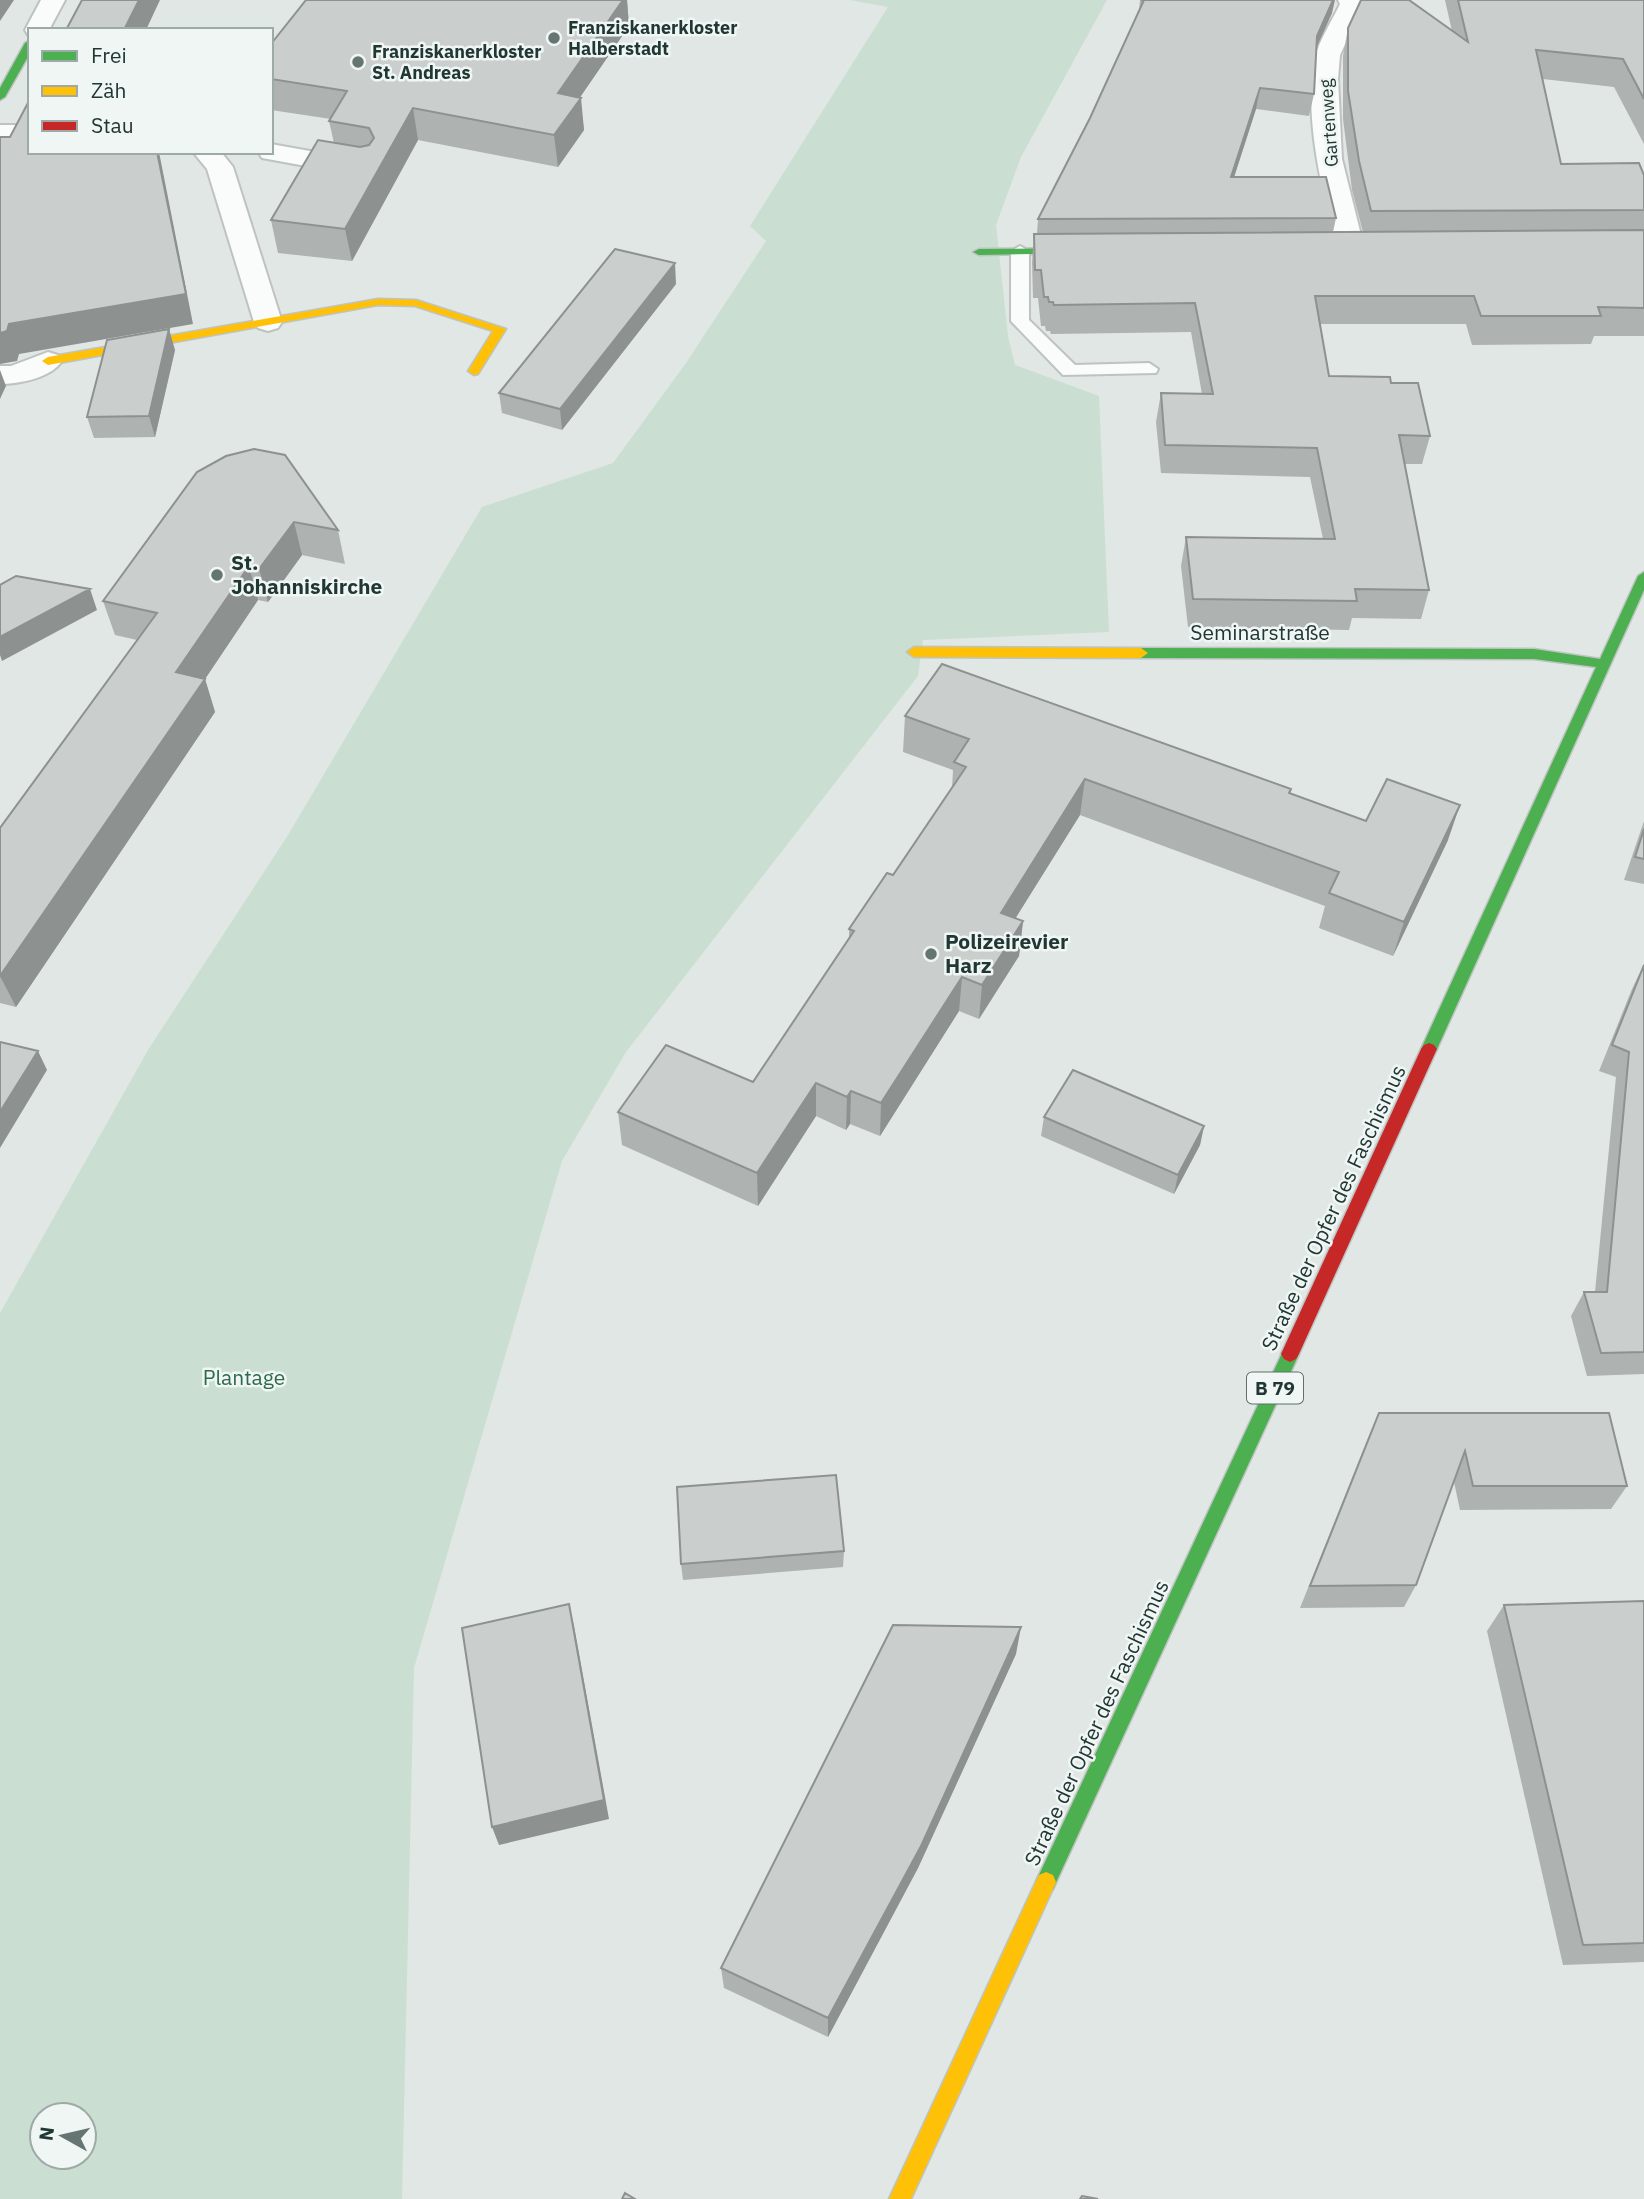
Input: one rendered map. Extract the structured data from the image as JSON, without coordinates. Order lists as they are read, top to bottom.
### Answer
{
  "streets": {
    "main road": ["Seminarstraße", "Straße der Opfer des Faschismus", "B 79"],
    "street": ["Gartenweg"]
  },
  "crossings": [
    ["Seminarstraße", "Straße der Opfer des Faschismus"]
  ],
  "parks": ["Plantage"],
  "places": [
    "Franziskanerkloster Halberstadt",
    "Franziskanerkloster St. Andreas",
    "St. Johanniskirche",
    "Polizeirevier Harz"
  ],
  "legend": ["Frei", "Zäh", "Stau"],
  "north": "left"
}
